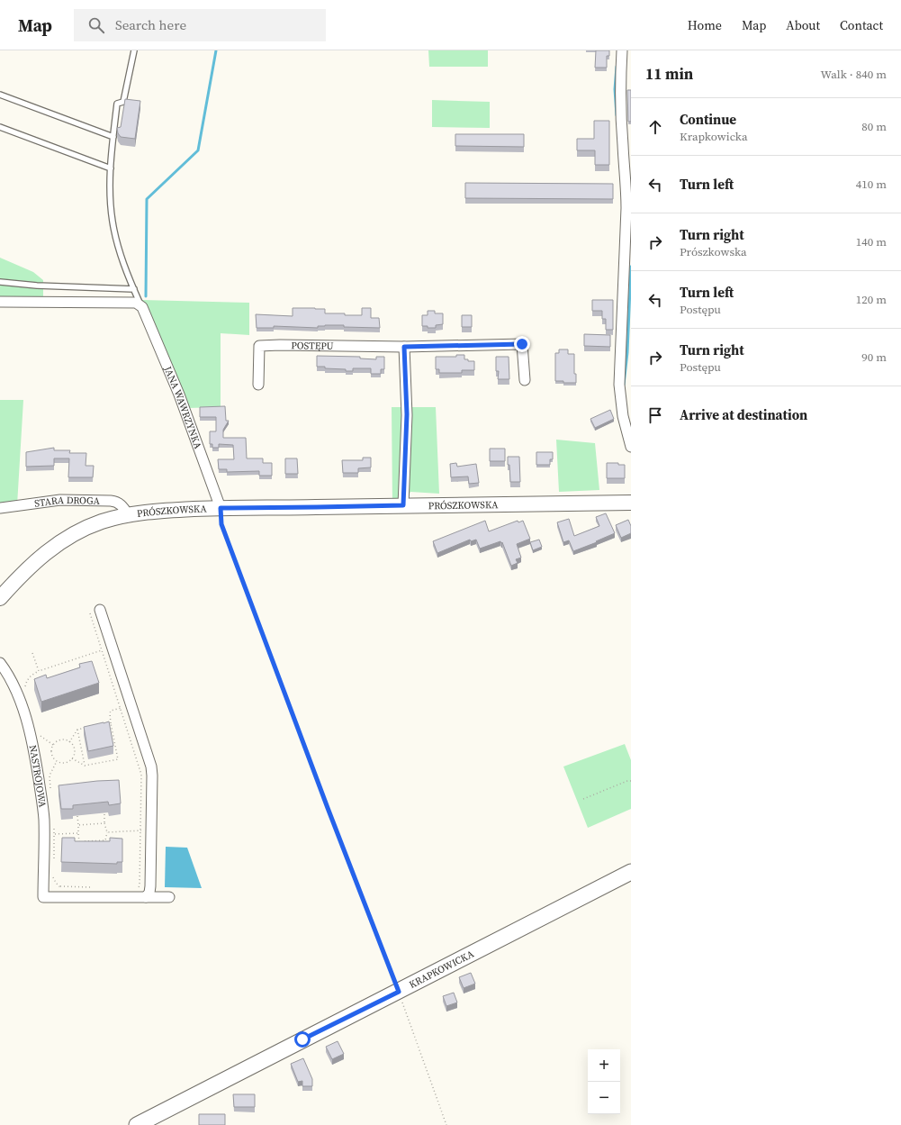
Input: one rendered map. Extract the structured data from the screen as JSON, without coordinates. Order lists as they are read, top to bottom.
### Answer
{
  "streets": {
    "main road": ["PRÓSZKOWSKA", "KRAPKOWICKA"],
    "street": [
      "POSTĘPU",
      "JANA WAWRZYNKA",
      "STARA DROGA",
      "NASTROJOWA"
    ]
  },
  "crossings": [
    ["JANA WAWRZYNKA", "PRÓSZKOWSKA"],
    ["STARA DROGA", "PRÓSZKOWSKA"]
  ],
  "page": {
    "header": "Map",
    "search": "Search here",
    "nav": [
      "Home",
      "Map",
      "About",
      "Contact"
    ],
    "heading": ["11 min", "Walk · 840 m"],
    "list": [
      ["Continue", "Krapkowicka", "80 m"],
      ["Turn left", "410 m"],
      ["Turn right", "Prószkowska", "140 m"],
      ["Turn left", "Postępu", "120 m"],
      ["Turn right", "Postępu", "90 m"],
      "Arrive at destination"
    ],
    "map_buttons": ["+", "−"]
  }
}
